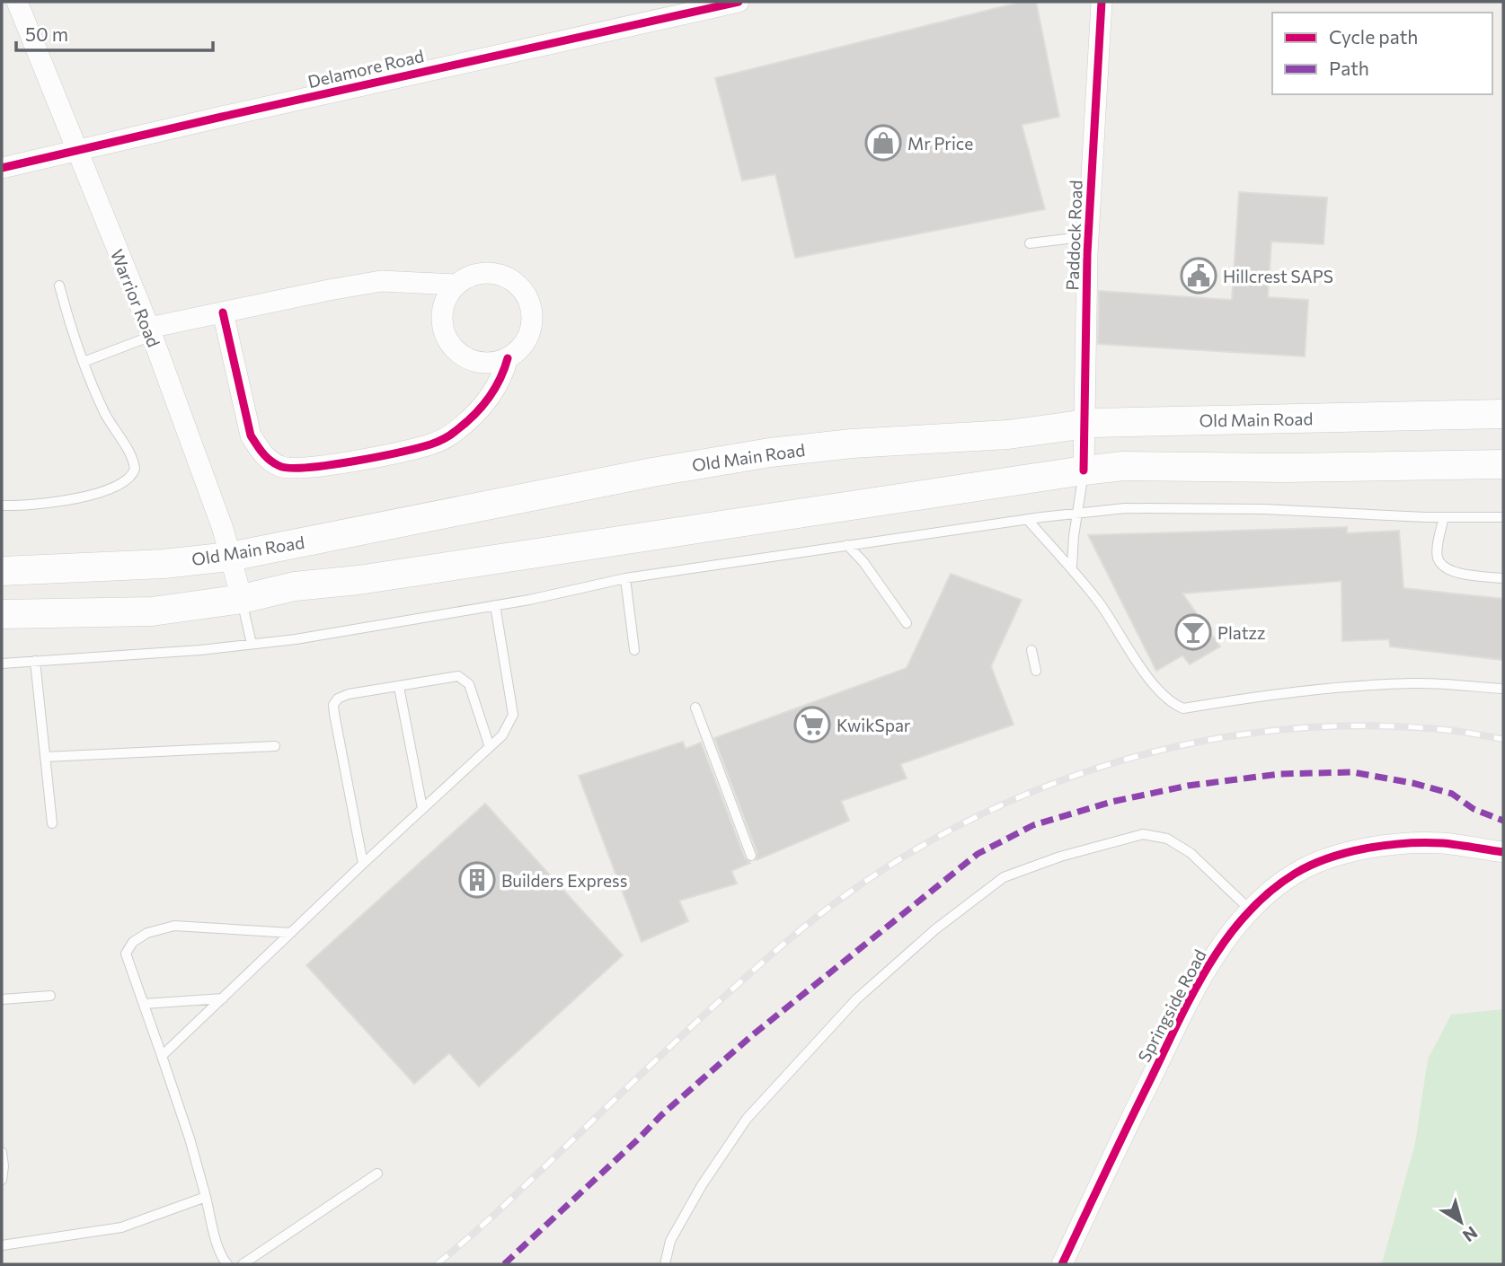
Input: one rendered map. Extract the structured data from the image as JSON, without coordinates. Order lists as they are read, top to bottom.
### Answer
{
  "streets": {
    "main road": ["Old Main Road"],
    "street": [
      "Delamore Road",
      "Paddock Road",
      "Warrior Road",
      "Springside Road"
    ]
  },
  "crossings": [
    ["Delamore Road", "Warrior Road"],
    ["Paddock Road", "Old Main Road"],
    ["Warrior Road", "Old Main Road"]
  ],
  "places": {
    "shop": ["Mr Price"],
    "public building": ["Hillcrest SAPS"],
    "bar": ["Platzz"],
    "supermarket": ["KwikSpar"],
    "building": ["Builders Express"]
  },
  "legend": ["Cycle path", "Path"],
  "scale_bar": "50 m",
  "north": "bottom right"
}
